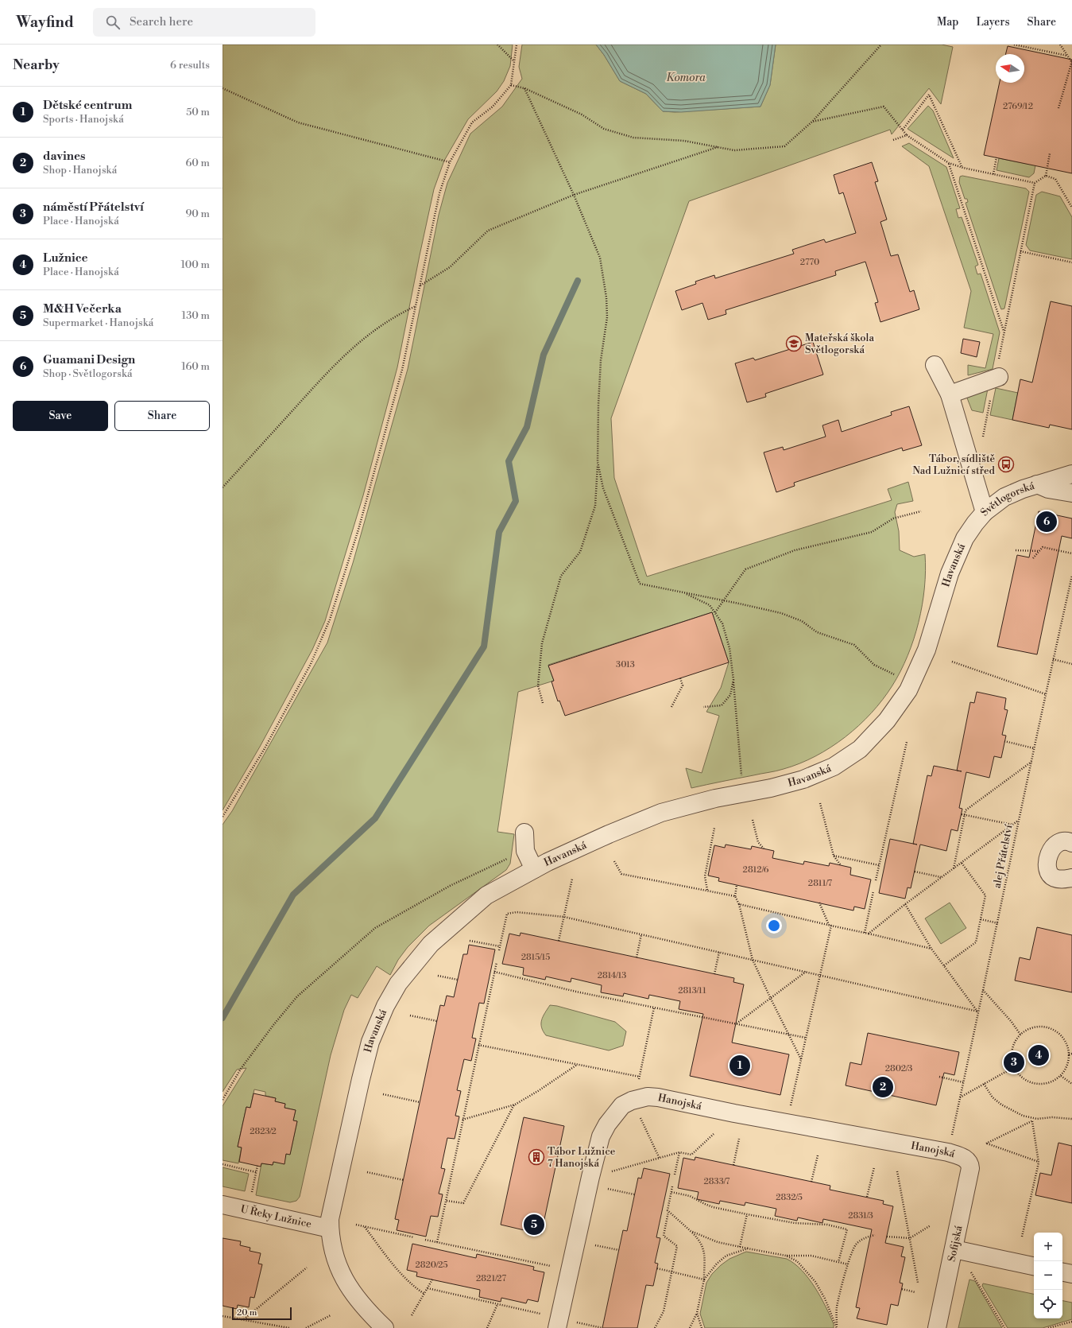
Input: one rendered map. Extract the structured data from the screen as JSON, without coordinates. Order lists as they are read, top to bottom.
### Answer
{
  "streets": {
    "street": [
      "Světlogorská",
      "Havanská",
      "Hanojská",
      "U Řeky Lužnice",
      "Sofijská"
    ],
    "path": ["alej Přátelství"]
  },
  "crossings": [
    ["Světlogorská", "Havanská"],
    ["Havanská", "U Řeky Lužnice"],
    ["Hanojská", "Sofijská"]
  ],
  "water": ["Komora"],
  "places": {
    "school or university": ["Mateřská škola Světlogorská"],
    "bus stop": ["Tábor, sídliště Nad Lužnicí střed"],
    "building": ["Tábor Lužnice 7 Hanojská"]
  },
  "house_numbers": [
    "2769/12",
    "2770",
    "3013",
    "2812/6",
    "2811/7",
    "2815/15",
    "2814/13",
    "2813/11",
    "2802/3",
    "2823/2",
    "2833/7",
    "2832/5",
    "2831/3",
    "2820/25",
    "2821/27"
  ],
  "scale_bar": "20 m",
  "north": "left",
  "page": {
    "header": "Wayfind",
    "search": "Search here",
    "nav": ["Map", "Layers", "Share"],
    "heading": ["Nearby", "6 results"],
    "list": [
      {
        "mark": "1",
        "name": "Dětské centrum",
        "note": "Sports · Hanojská",
        "value": "50 m"
      },
      {
        "mark": "2",
        "name": "davines",
        "note": "Shop · Hanojská",
        "value": "60 m"
      },
      {
        "mark": "3",
        "name": "náměstí Přátelství",
        "note": "Place · Hanojská",
        "value": "90 m"
      },
      {
        "mark": "4",
        "name": "Lužnice",
        "note": "Place · Hanojská",
        "value": "100 m"
      },
      {
        "mark": "5",
        "name": "M&H Večerka",
        "note": "Supermarket · Hanojská",
        "value": "130 m"
      },
      {
        "mark": "6",
        "name": "Guamani Design",
        "note": "Shop · Světlogorská",
        "value": "160 m"
      }
    ],
    "buttons": ["Save", "Share"],
    "pins": [
      "6",
      "4",
      "3",
      "1",
      "2",
      "5"
    ],
    "map_buttons": ["+", "−"],
    "scale": "20 m"
  }
}
